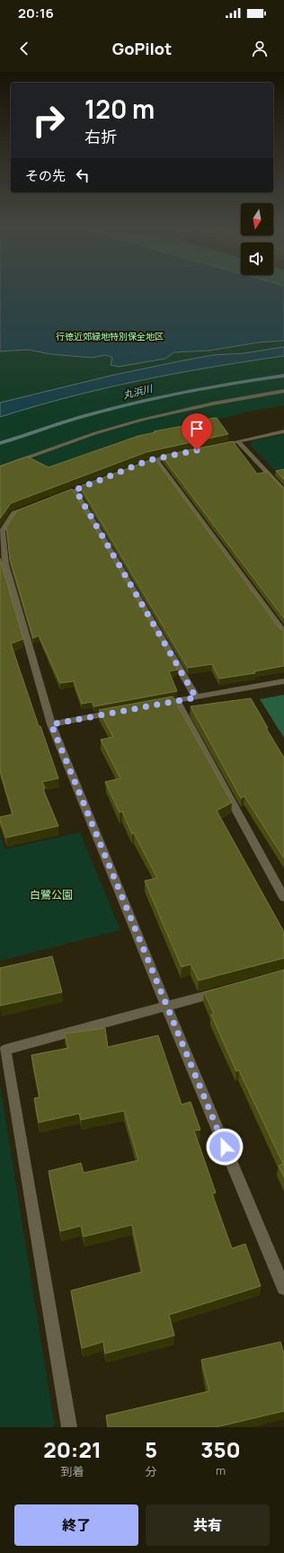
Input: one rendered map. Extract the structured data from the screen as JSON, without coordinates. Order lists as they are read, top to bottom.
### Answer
{
  "water": ["丸浜川"],
  "parks": ["行徳近郊緑地特別保全地区", "白鷺公園"],
  "north": "bottom",
  "page": {
    "status": "20:16",
    "header": "GoPilot",
    "turn": ["120 m", "右折"],
    "then": "その先",
    "eta": [
      "20:21",
      "到着",
      "5",
      "分",
      "350",
      "m"
    ],
    "buttons": ["終了", "共有"]
  }
}
